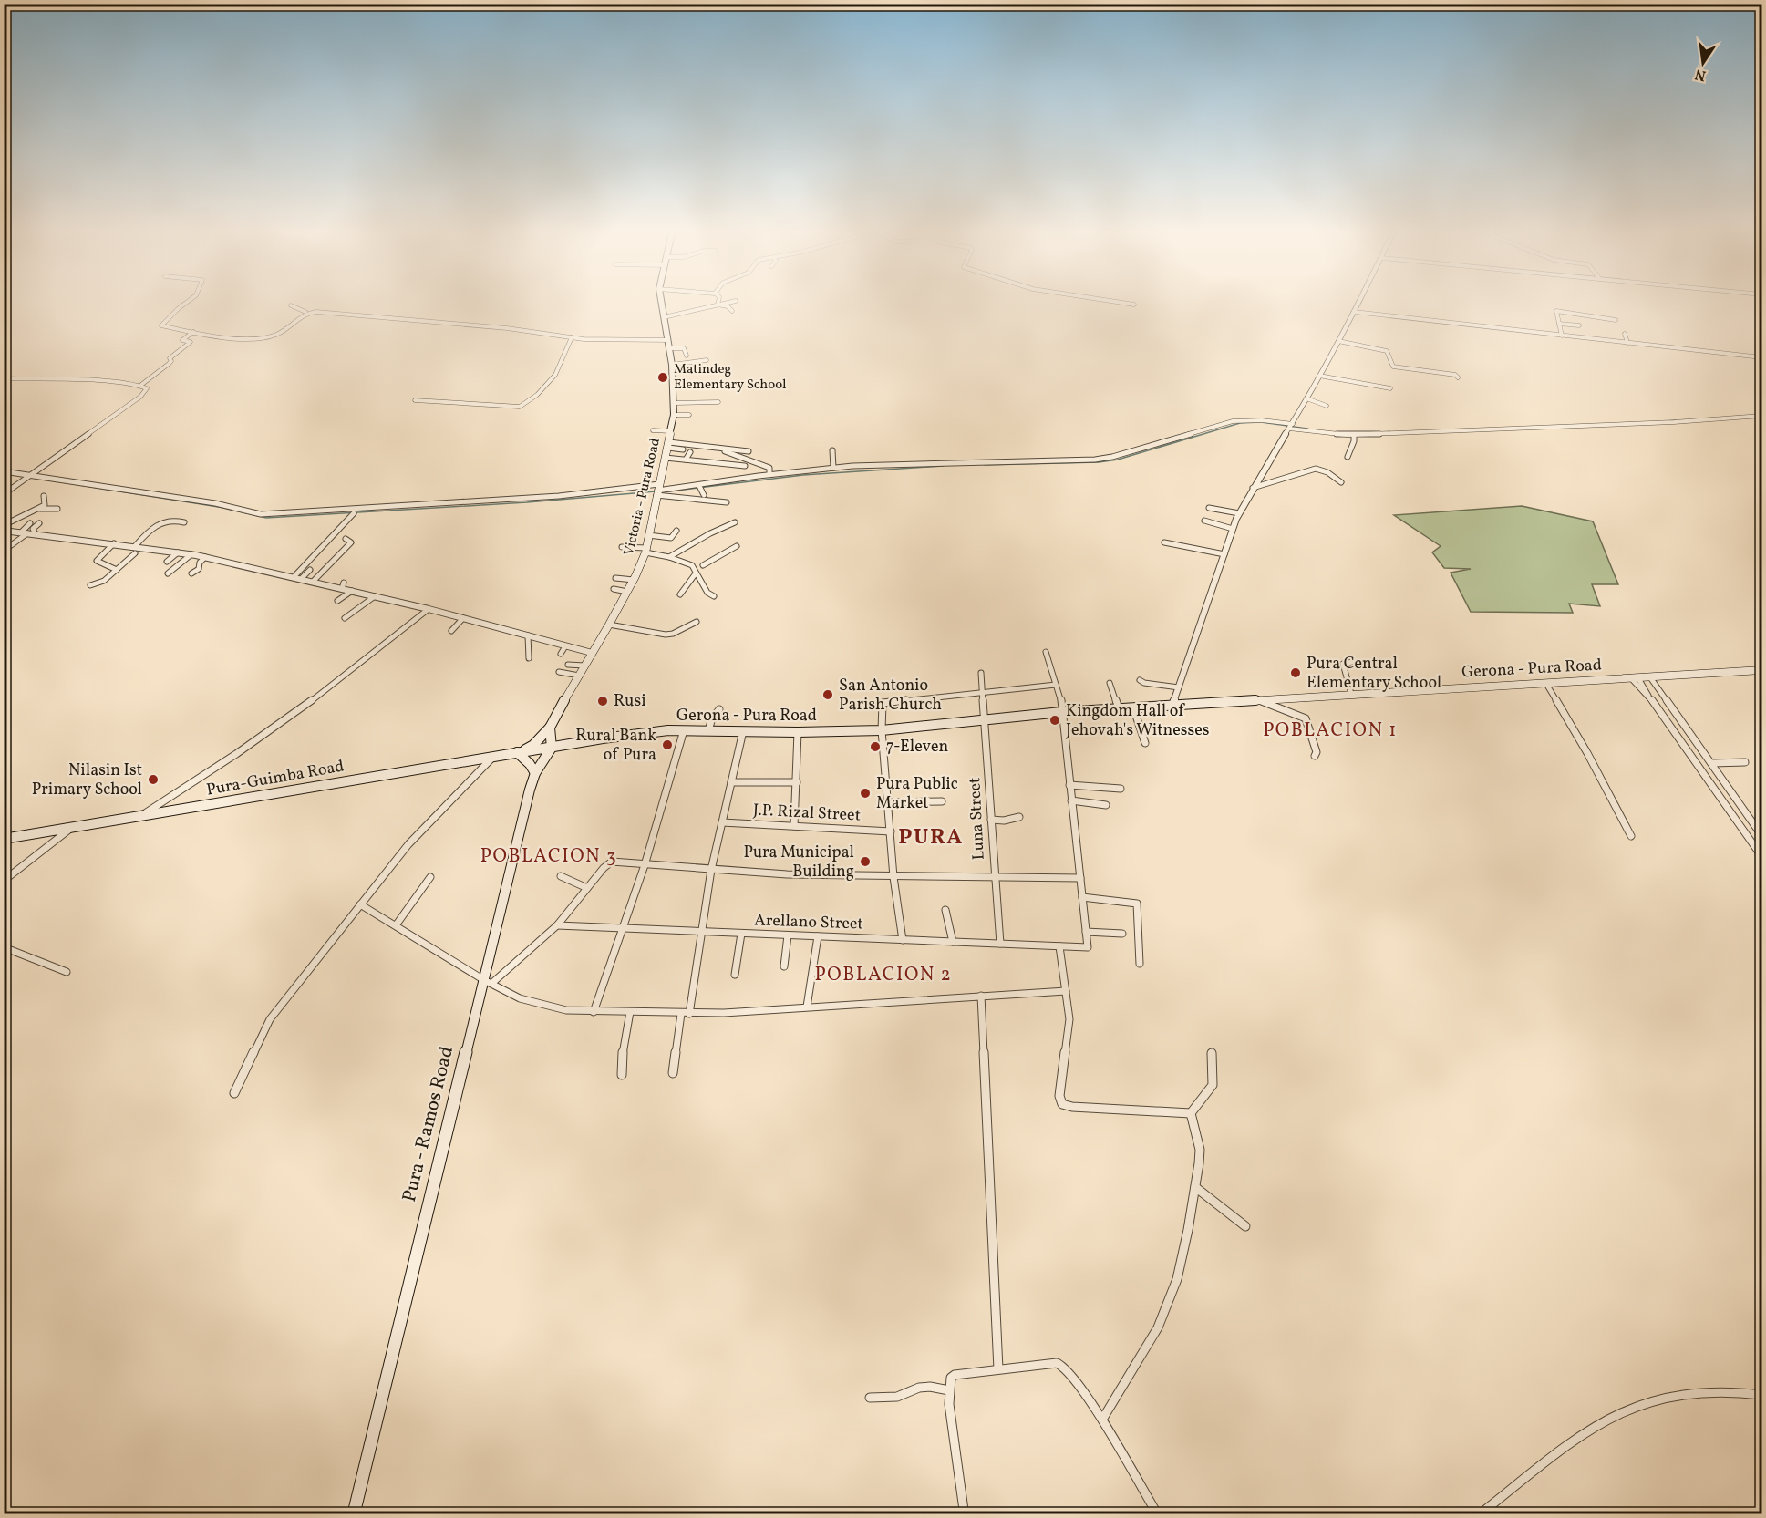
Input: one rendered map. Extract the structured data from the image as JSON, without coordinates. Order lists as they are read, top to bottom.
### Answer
{
  "streets": {
    "main road": [
      "Victoria - Pura Road",
      "Gerona - Pura Road",
      "Pura-Guimba Road",
      "Pura - Ramos Road"
    ],
    "street": ["J.P. Rizal Street", "Luna Street", "Arellano Street"]
  },
  "crossings": [
    ["Gerona - Pura Road", "Pura-Guimba Road"],
    ["Gerona - Pura Road", "Luna Street"],
    ["Gerona - Pura Road", "Pura - Ramos Road"],
    ["Pura-Guimba Road", "Pura - Ramos Road"],
    ["Luna Street", "Arellano Street"]
  ],
  "districts": [
    "POBLACION 1",
    "PURA",
    "POBLACION 3",
    "POBLACION 2"
  ],
  "places": [
    "Matindeg Elementary School",
    "Pura Central Elementary School",
    "San Antonio Parish Church",
    "Rusi",
    "Kingdom Hall of Jehovah's Witnesses",
    "Rural Bank of Pura",
    "7-Eleven",
    "Nilasin Ist Primary School",
    "Pura Public Market",
    "Pura Municipal Building"
  ],
  "north": "bottom"
}
